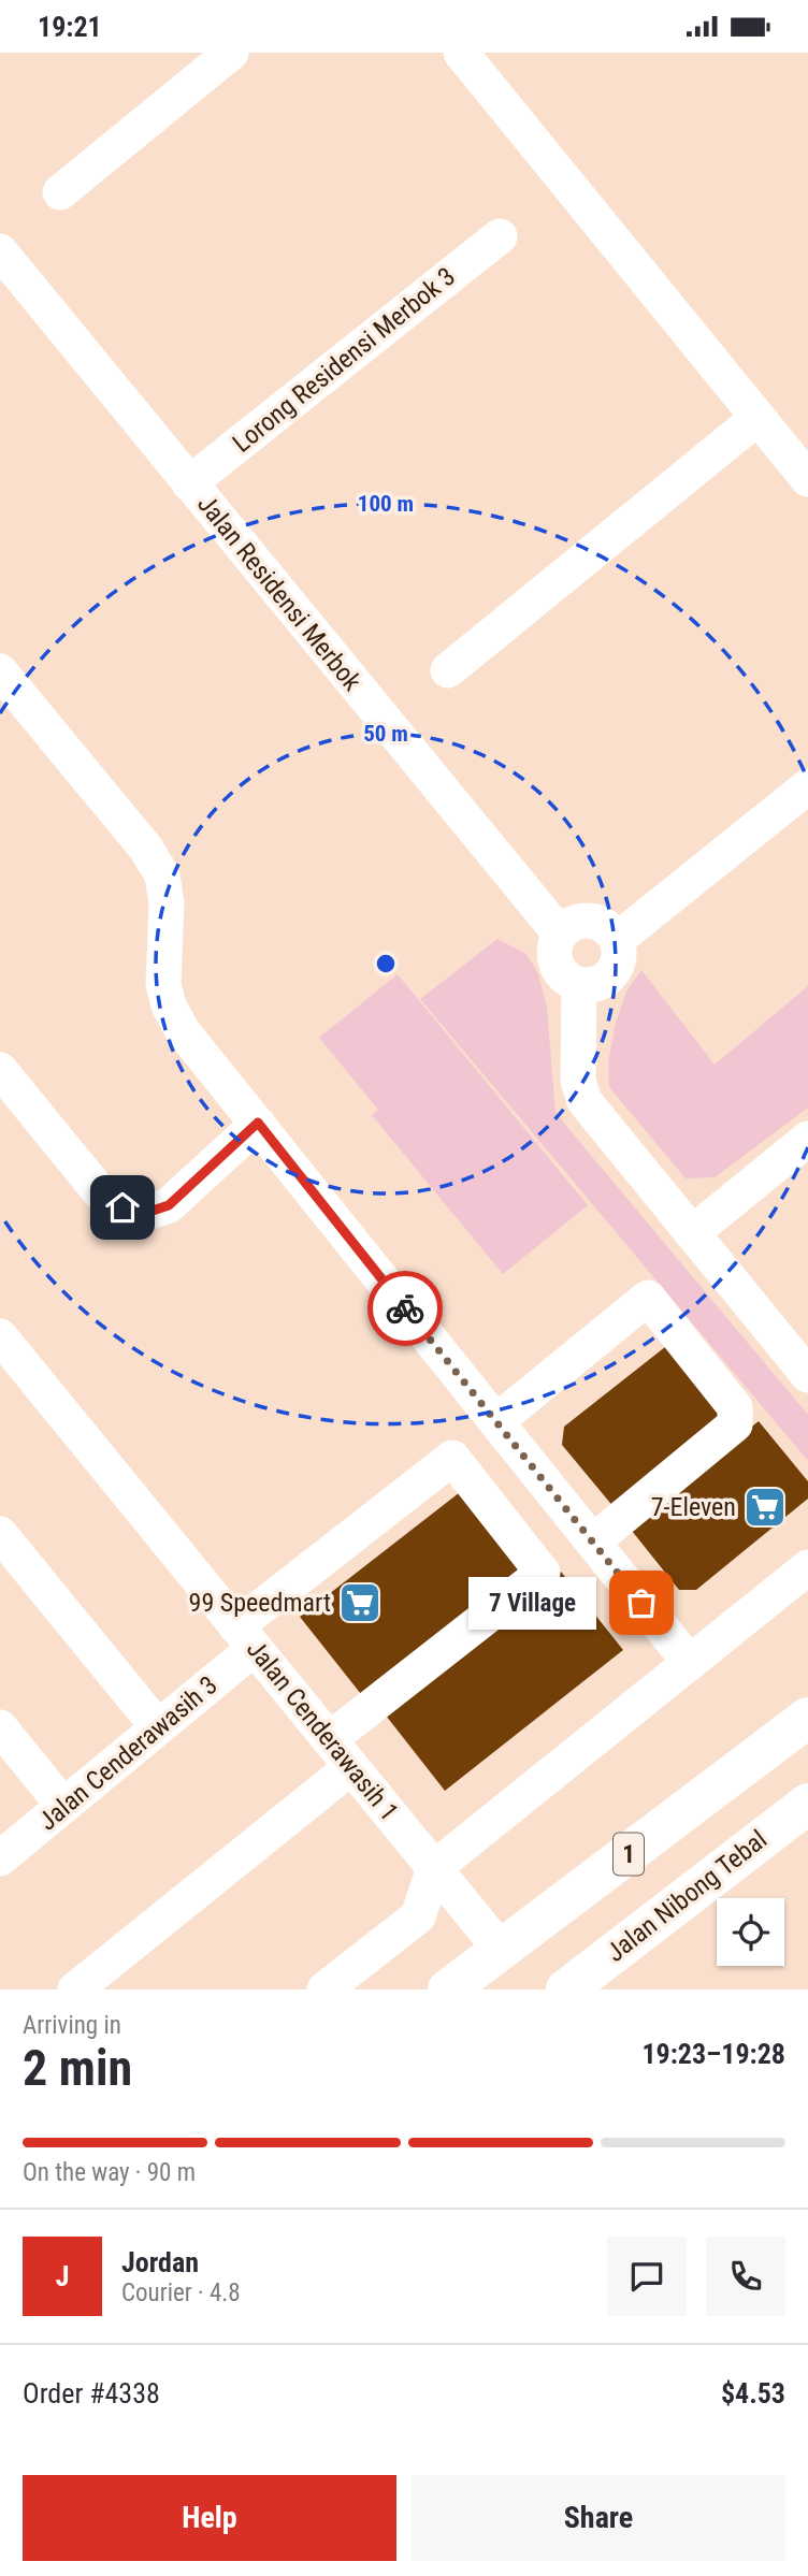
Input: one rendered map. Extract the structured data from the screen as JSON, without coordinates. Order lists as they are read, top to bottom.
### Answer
{
  "streets": {
    "highway": ["1", "Jalan Nibong Tebal"],
    "street": [
      "Lorong Residensi Merbok 3",
      "Jalan Residensi Merbok",
      "Jalan Cenderawasih 1",
      "Jalan Cenderawasih 3"
    ]
  },
  "crossings": [
    ["Lorong Residensi Merbok 3", "Jalan Residensi Merbok"],
    ["Jalan Cenderawasih 1", "Jalan Cenderawasih 3"],
    ["Jalan Cenderawasih 1", "1"]
  ],
  "places": {
    "supermarket": ["7-Eleven", "99 Speedmart"],
    "other": ["7 Village"]
  },
  "page": {
    "status": "19:21",
    "bubble": "7 Village",
    "heading": ["2 min", "Arriving in", "19:23–19:28"],
    "panel": [
      "Jordan",
      "Courier · 4.8",
      "Order #4338",
      "$4.53"
    ],
    "bar": "On the way · 90 m",
    "round": "J",
    "buttons": ["Help", "Share"]
  },
  "rings": ["100 m", "50 m"]
}
